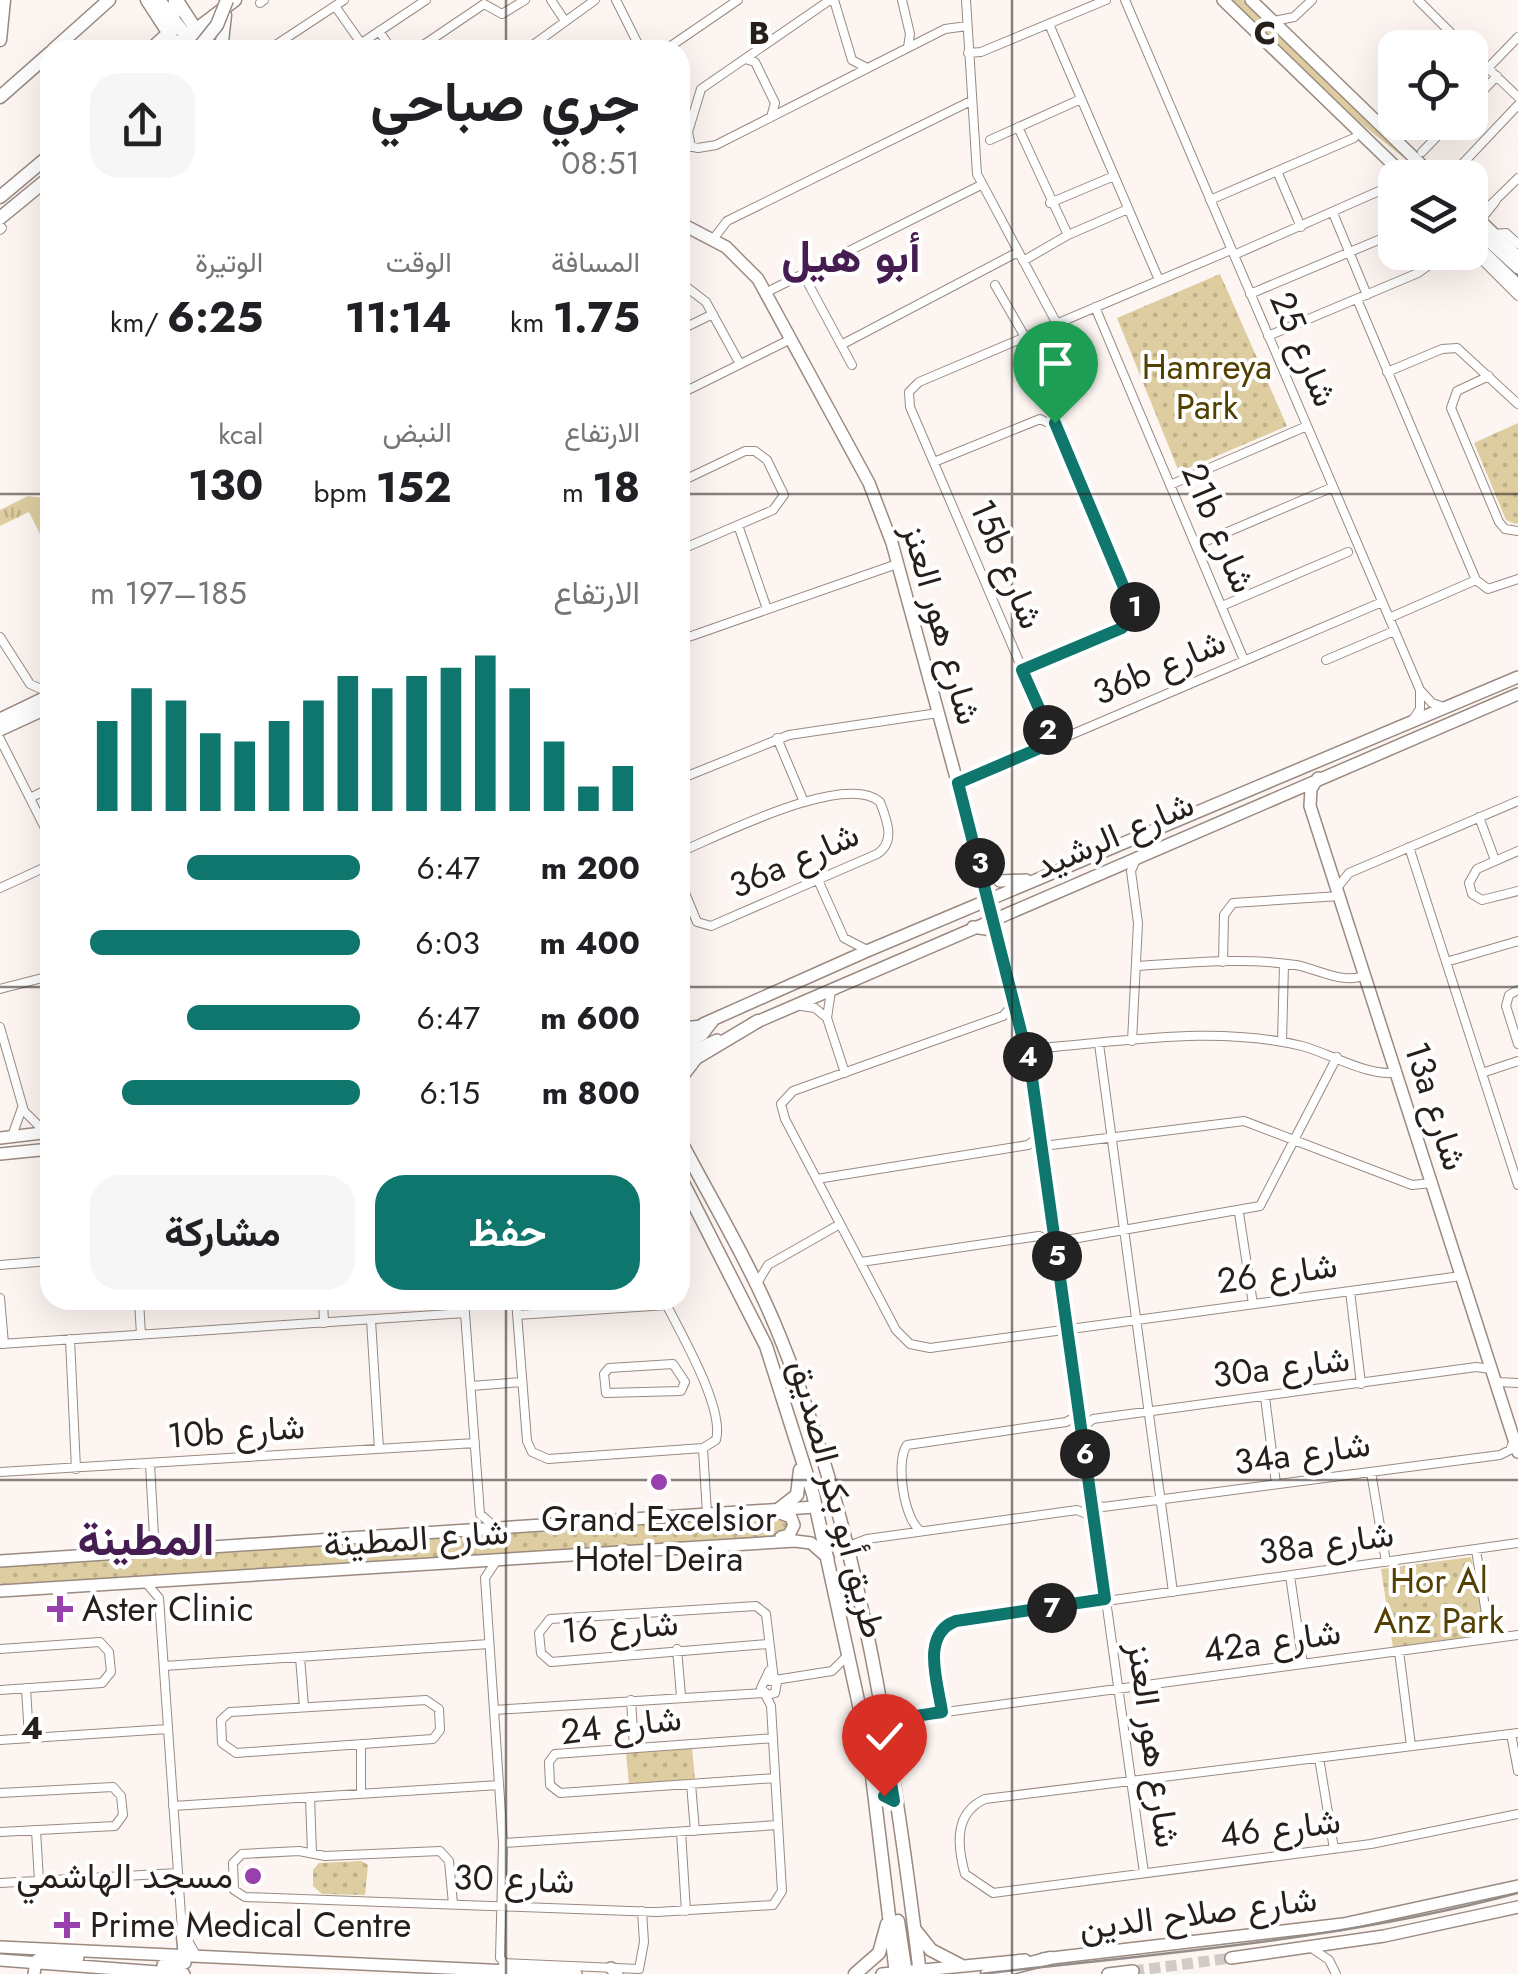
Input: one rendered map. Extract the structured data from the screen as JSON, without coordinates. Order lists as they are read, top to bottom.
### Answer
{
  "streets": {
    "main road": [
      "شارع هور العنز",
      "شارع الرشيد",
      "13a شارع",
      "طريق أبو بكر الصديق",
      "شارع المطينة",
      "شارع صلاح الدين"
    ],
    "street": [
      "شارع 25",
      "21b شارع",
      "15b شارع",
      "36b شارع",
      "36a شارع",
      "شارع 26",
      "30a شارع",
      "10b شارع",
      "34a شارع",
      "38a شارع",
      "شارع 16",
      "42a شارع",
      "شارع 24",
      "شارع 46",
      "شارع 30"
    ]
  },
  "crossings": [
    ["شارع 25", "36b شارع"],
    ["21b شارع", "36b شارع"],
    ["15b شارع", "36b شارع"],
    ["شارع هور العنز", "36b شارع"],
    ["شارع هور العنز", "شارع الرشيد"],
    ["شارع هور العنز", "شارع 26"],
    ["شارع هور العنز", "30a شارع"],
    ["شارع هور العنز", "34a شارع"],
    ["شارع هور العنز", "38a شارع"],
    ["شارع هور العنز", "42a شارع"],
    ["شارع هور العنز", "شارع 46"],
    ["شارع الرشيد", "13a شارع"],
    ["13a شارع", "شارع 26"],
    ["13a شارع", "30a شارع"],
    ["13a شارع", "34a شارع"],
    ["طريق أبو بكر الصديق", "شارع المطينة"],
    ["طريق أبو بكر الصديق", "شارع صلاح الدين"],
    ["38a شارع", "42a شارع"]
  ],
  "districts": ["أبو هيل", "المطينة"],
  "parks": ["Hamreya Park", "Hor Al Anz Park"],
  "places": {
    "other": ["Grand Excelsior Hotel Deira", "مسجد الهاشمي"],
    "health": ["Aster Clinic", "Prime Medical Centre"]
  },
  "page": {
    "heading": ["جري صباحي", "08:51"],
    "stats": [
      ["المسافة", "1.75 km"],
      ["الوقت", "11:14"],
      ["الوتيرة", "6:25 /km"],
      ["الارتفاع", "18 m"],
      ["النبض", "152 bpm"],
      ["kcal", "130"]
    ],
    "chart": ["الارتفاع", "185–197 m"],
    "pins": [
      "1",
      "2",
      "3",
      "4",
      "5",
      "6",
      "7"
    ],
    "list": [
      {
        "name": "200 m",
        "note": "6:47"
      },
      {
        "name": "400 m",
        "note": "6:03"
      },
      {
        "name": "600 m",
        "note": "6:47"
      },
      {
        "name": "800 m",
        "note": "6:15"
      }
    ],
    "buttons": ["حفظ", "مشاركة"]
  },
  "grid": {
    "columns": ["B", "C"],
    "rows": ["4"]
  }
}
